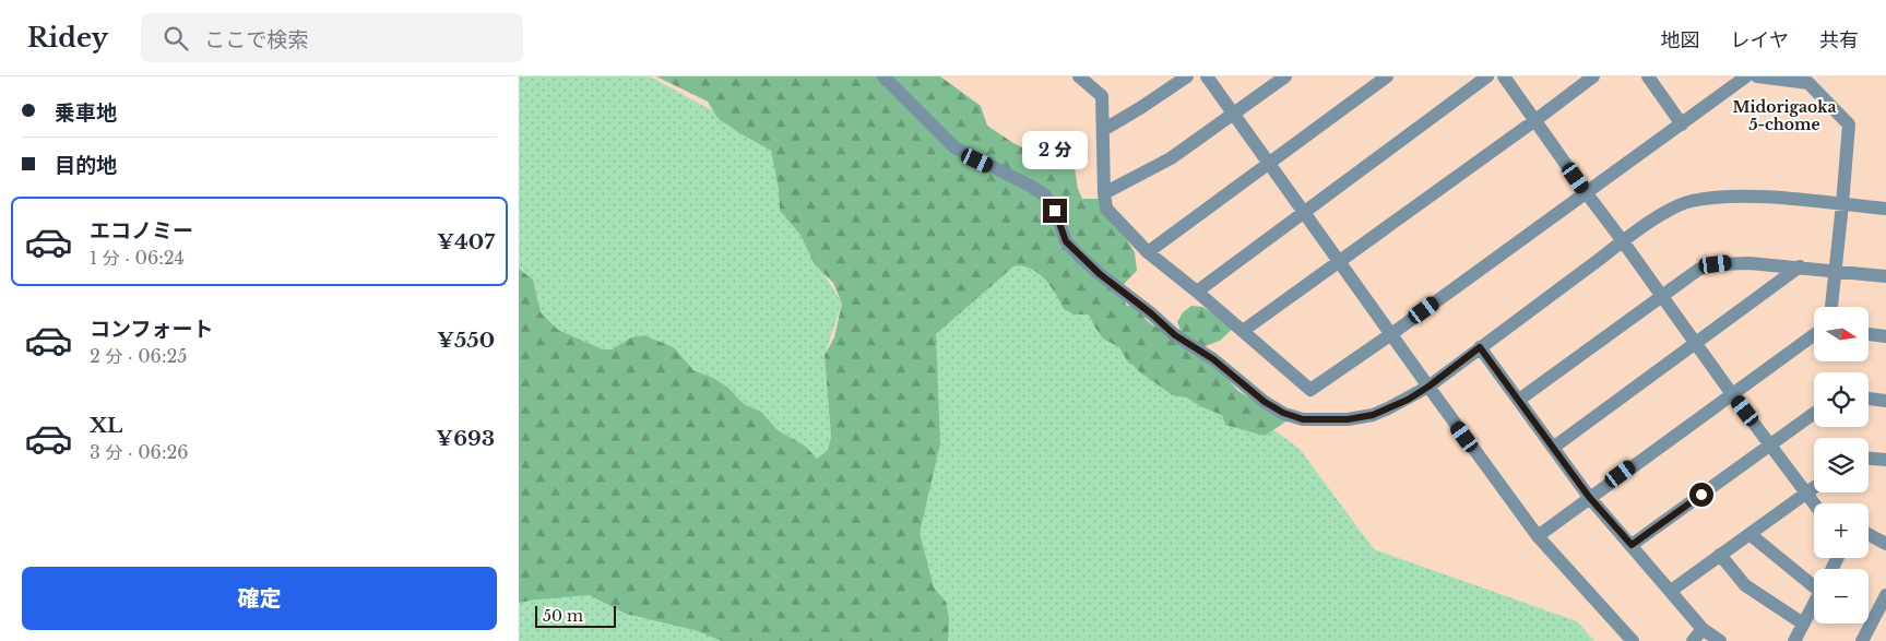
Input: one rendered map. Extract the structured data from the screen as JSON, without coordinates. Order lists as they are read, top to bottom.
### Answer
{
  "districts": ["Midorigaoka 5-chome"],
  "scale_bar": "50 m",
  "north": "right",
  "page": {
    "header": "Ridey",
    "search": "ここで検索",
    "nav": ["地図", "レイヤ", "共有"],
    "banner": ["乗車地", "目的地"],
    "bubble": "2 分",
    "list": [
      {
        "name": "エコノミー",
        "note": "1 分 · 06:24",
        "value": "¥407"
      },
      {
        "name": "コンフォート",
        "note": "2 分 · 06:25",
        "value": "¥550"
      },
      {
        "name": "XL",
        "note": "3 分 · 06:26",
        "value": "¥693"
      }
    ],
    "map_buttons": ["+", "−"],
    "buttons": "確定",
    "scale": "50 m"
  }
}
